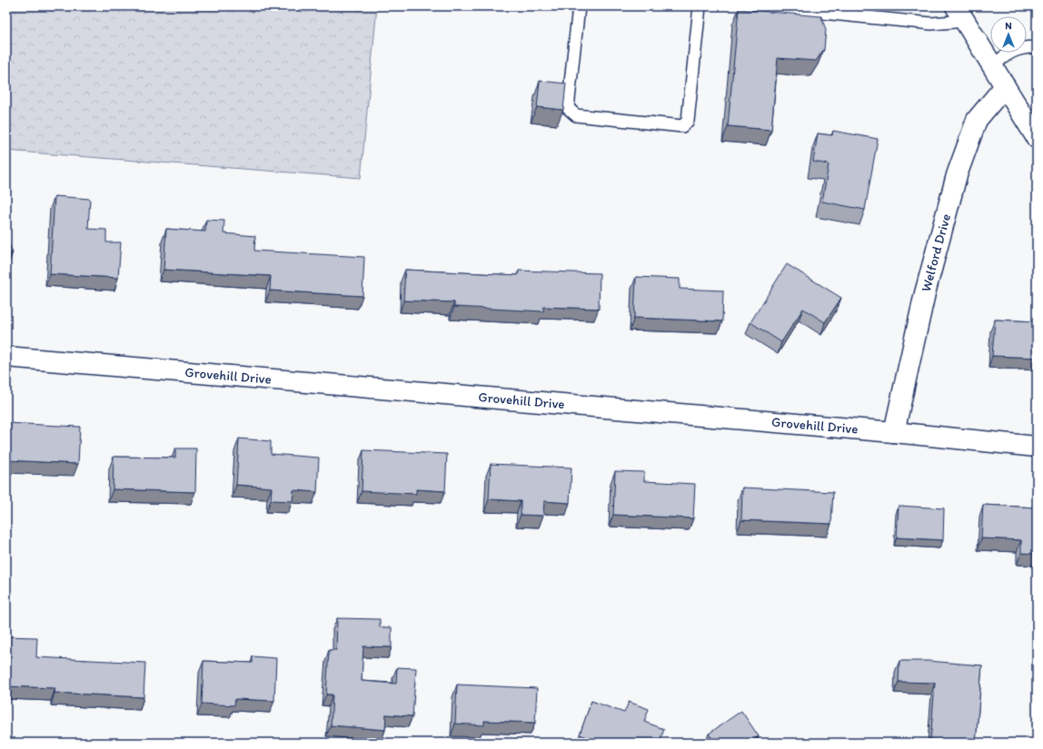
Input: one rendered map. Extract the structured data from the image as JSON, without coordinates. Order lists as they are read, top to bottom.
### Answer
{
  "streets": {
    "street": ["Welford Drive", "Grovehill Drive"]
  },
  "crossings": [
    ["Welford Drive", "Grovehill Drive"]
  ],
  "north": "top"
}
